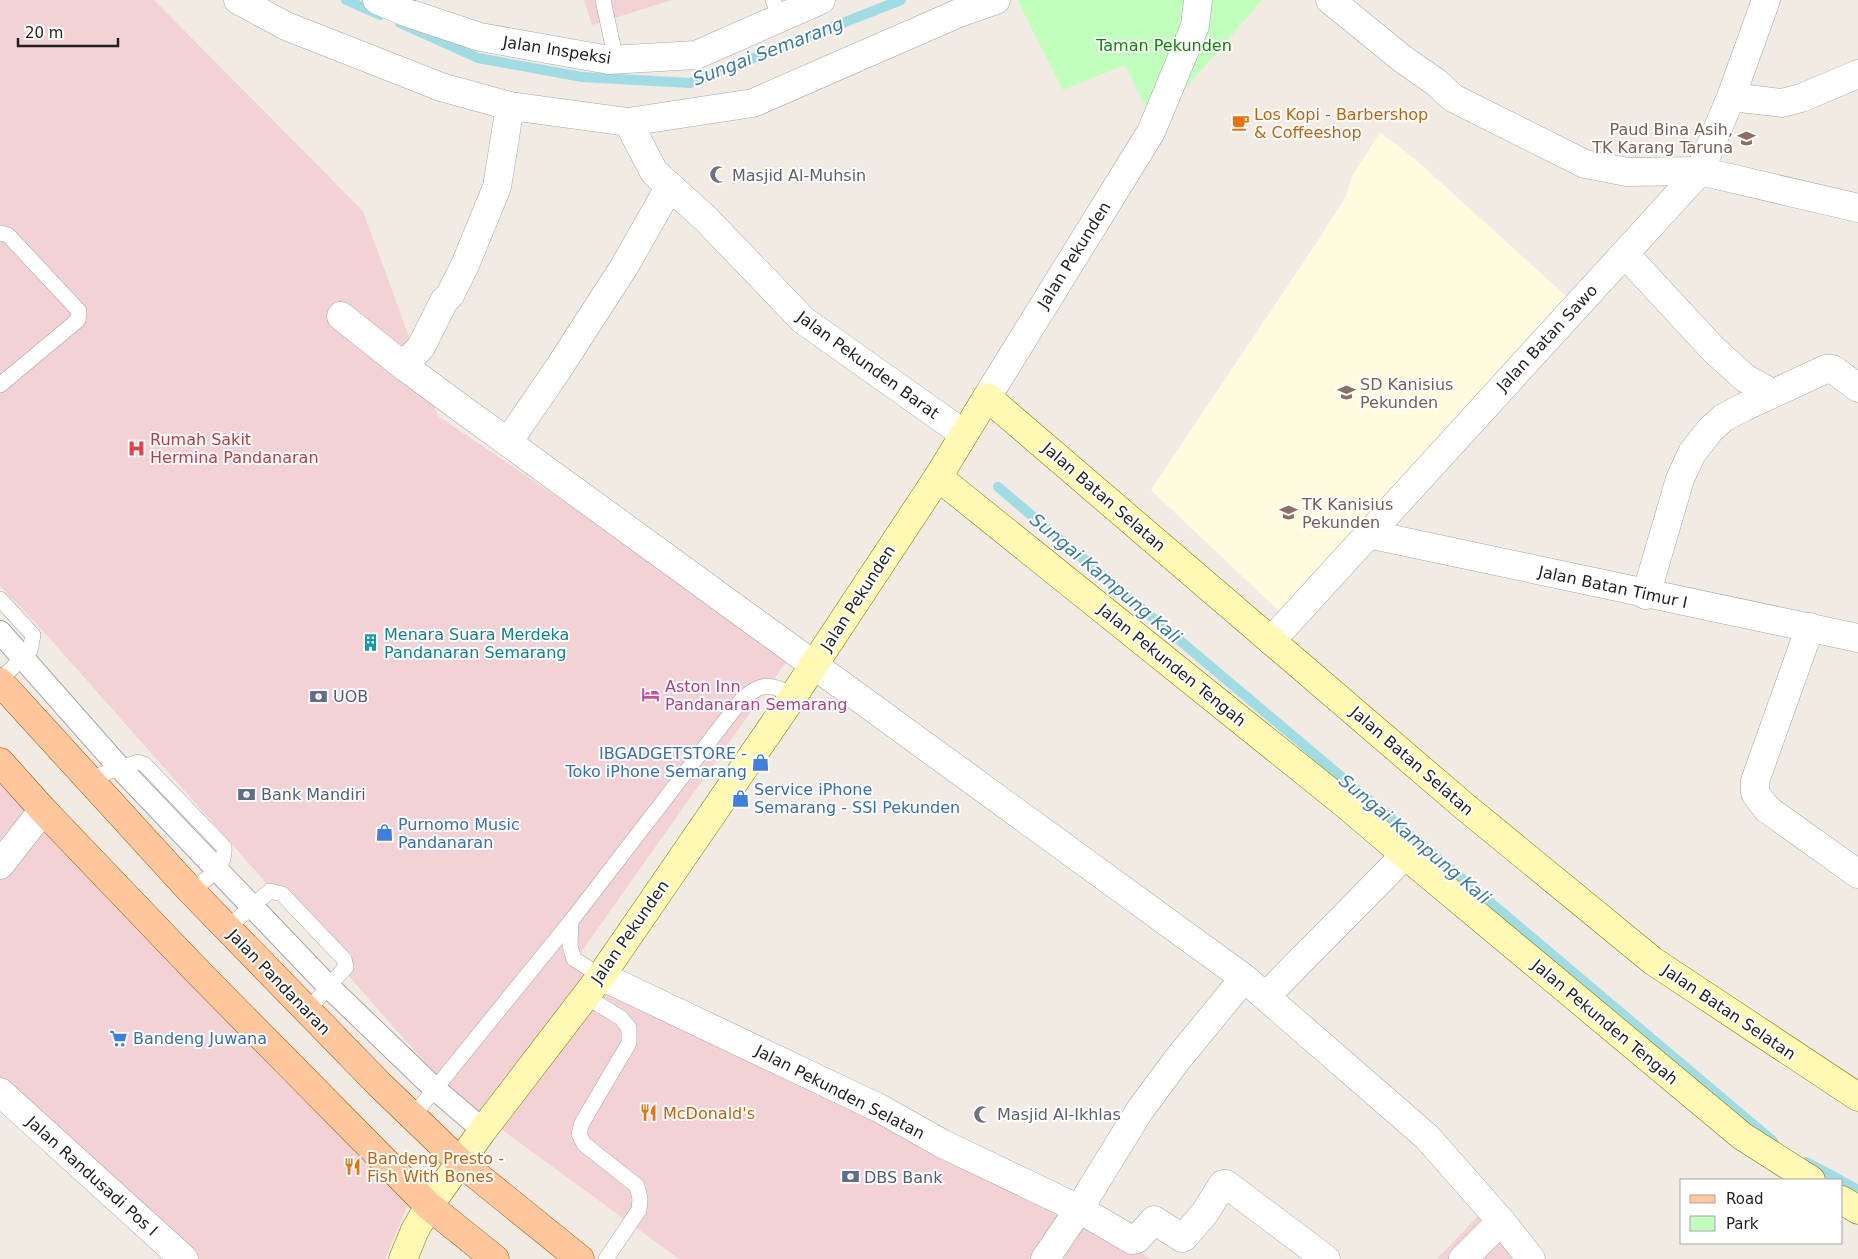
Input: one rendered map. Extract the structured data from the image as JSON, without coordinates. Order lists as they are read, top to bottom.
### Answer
{
  "streets": {
    "main road": [
      "Jalan Pekunden",
      "Jalan Batan Selatan",
      "Jalan Pekunden Tengah",
      "Jalan Pandanaran"
    ],
    "street": [
      "Jalan Inspeksi",
      "Jalan Batan Sawo",
      "Jalan Pekunden Barat",
      "Jalan Batan Timur I",
      "Jalan Pekunden Selatan",
      "Jalan Randusadi Pos I"
    ]
  },
  "crossings": [
    ["Jalan Pekunden", "Jalan Pekunden Barat"],
    ["Jalan Pekunden", "Jalan Batan Selatan"],
    ["Jalan Pekunden", "Jalan Pekunden Tengah"],
    ["Jalan Pekunden", "Jalan Pandanaran"],
    ["Jalan Pekunden", "Jalan Pekunden Selatan"],
    ["Jalan Batan Sawo", "Jalan Batan Selatan"],
    ["Jalan Batan Sawo", "Jalan Batan Timur I"]
  ],
  "water": ["Sungai Semarang", "Sungai Kampung Kali"],
  "parks": ["Taman Pekunden"],
  "places": {
    "cafe": ["Los Kopi - Barbershop & Coffeeshop"],
    "school or university": ["Paud Bina Asih, TK Karang Taruna", "SD Kanisius Pekunden", "TK Kanisius Pekunden"],
    "mosque": ["Masjid Al-Muhsin", "Masjid Al-Ikhlas"],
    "hospital": ["Rumah Sakit Hermina Pandanaran"],
    "building": ["Menara Suara Merdeka Pandanaran Semarang"],
    "hotel": ["Aston Inn Pandanaran Semarang"],
    "bank": ["UOB", "Bank Mandiri", "DBS Bank"],
    "shop": ["IBGADGETSTORE - Toko iPhone Semarang", "Service iPhone Semarang - SSI Pekunden", "Purnomo Music Pandanaran"],
    "supermarket": ["Bandeng Juwana"],
    "restaurant": ["McDonald's", "Bandeng Presto - Fish With Bones"]
  },
  "legend": ["Road", "Park"],
  "scale_bar": "20 m"
}
